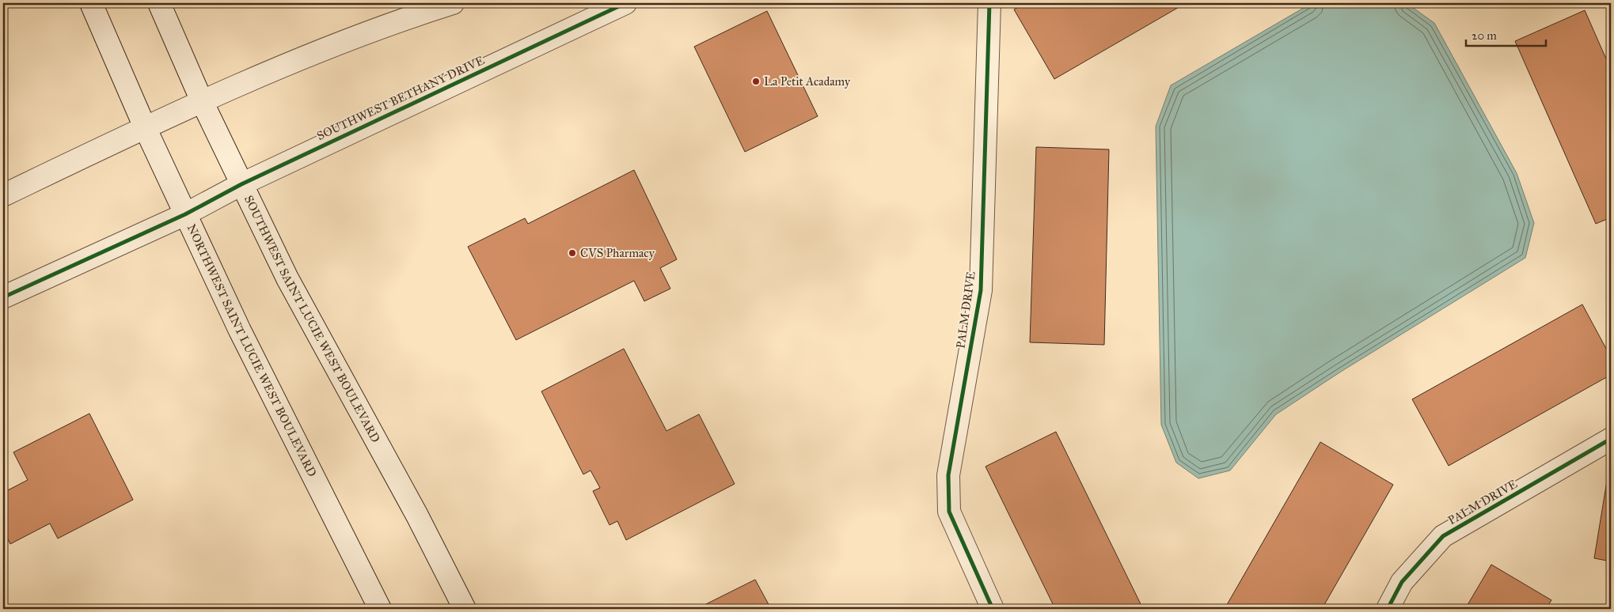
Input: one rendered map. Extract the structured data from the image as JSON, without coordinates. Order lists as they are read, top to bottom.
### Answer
{
  "streets": {
    "street": [
      "SOUTHWEST BETHANY DRIVE",
      "PALM DRIVE",
      "SOUTHWEST SAINT LUCIE WEST BOULEVARD",
      "NORTHWEST SAINT LUCIE WEST BOULEVARD"
    ]
  },
  "crossings": [
    ["SOUTHWEST BETHANY DRIVE", "SOUTHWEST SAINT LUCIE WEST BOULEVARD"],
    ["SOUTHWEST BETHANY DRIVE", "NORTHWEST SAINT LUCIE WEST BOULEVARD"]
  ],
  "places": ["La Petit Acadamy", "CVS Pharmacy"],
  "scale_bar": "20 m"
}
